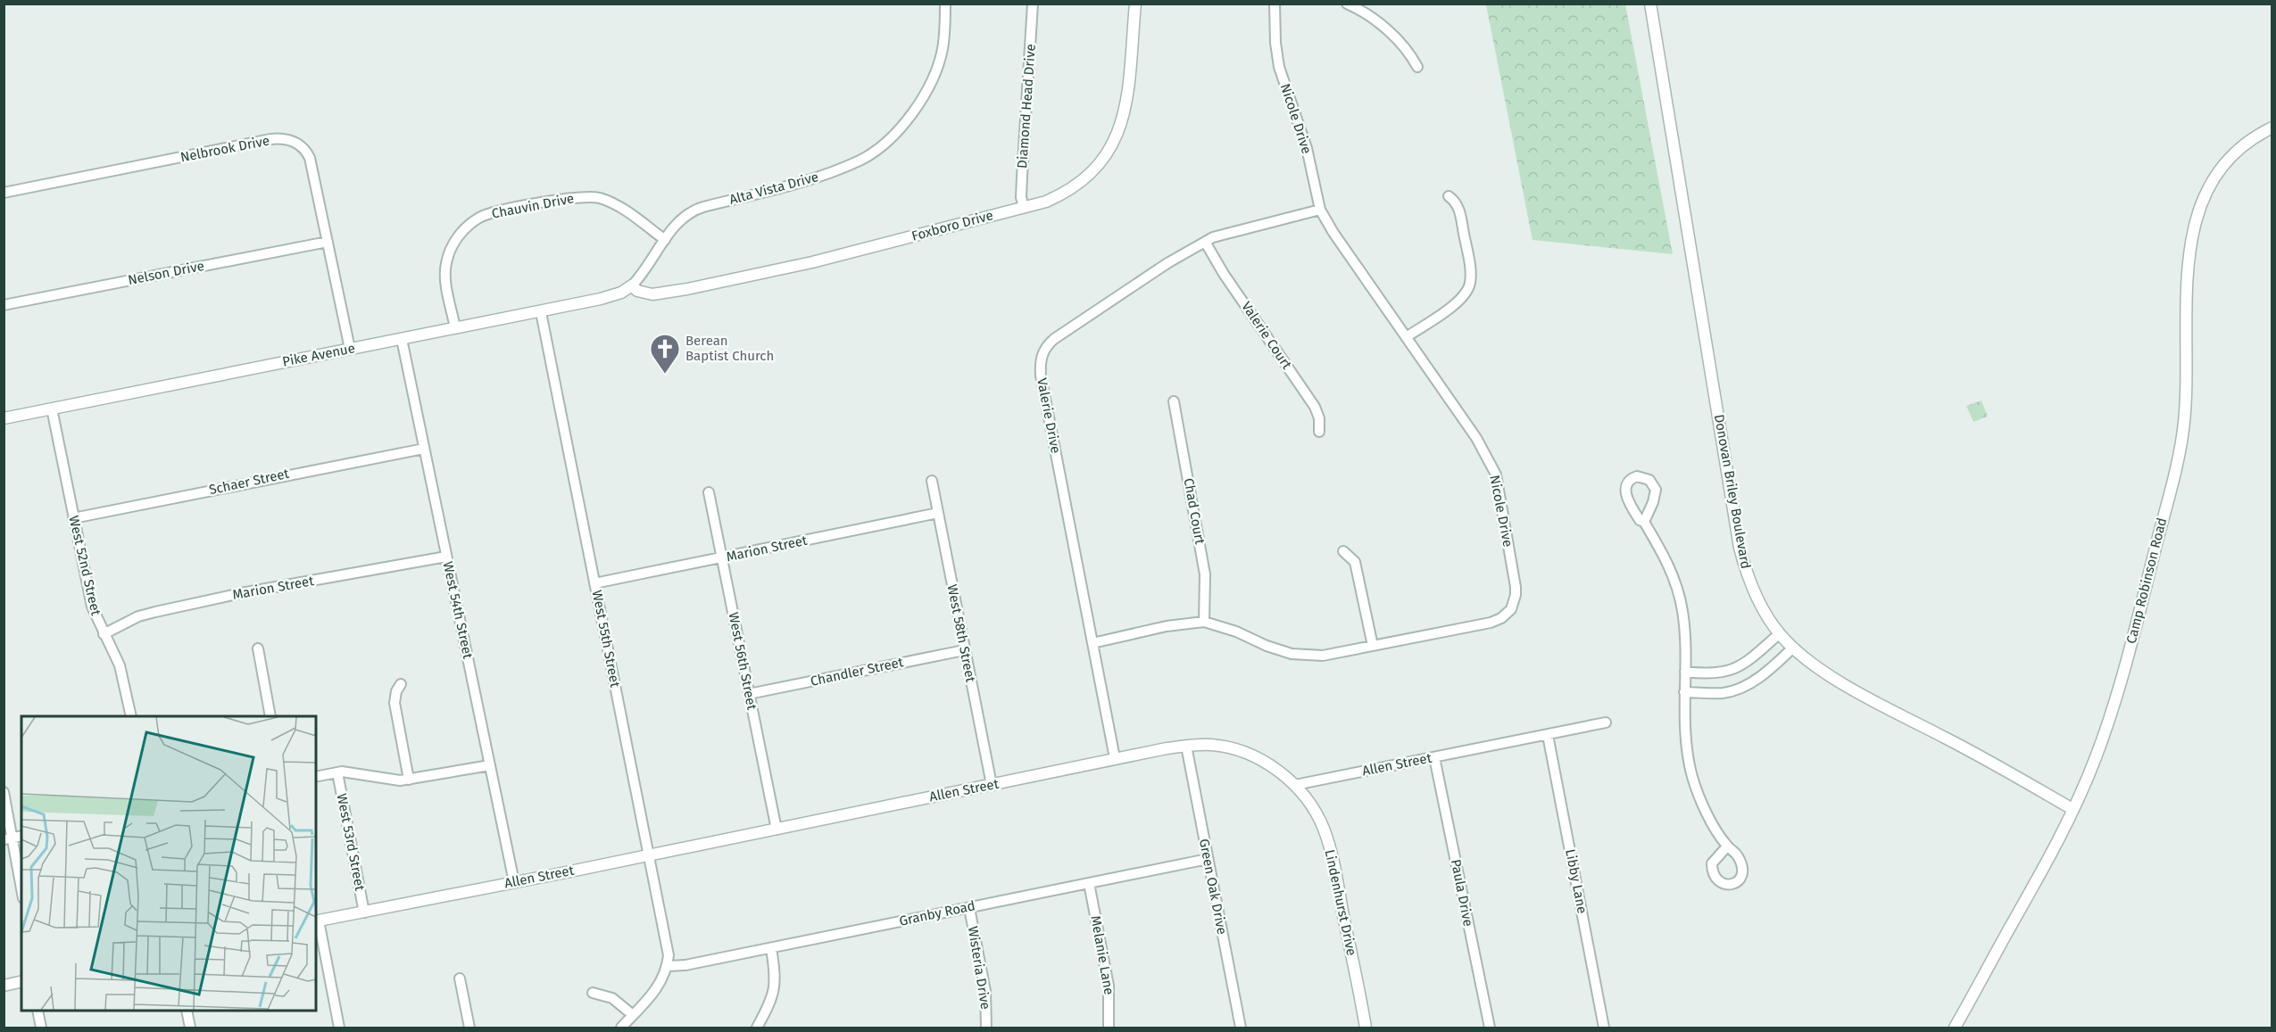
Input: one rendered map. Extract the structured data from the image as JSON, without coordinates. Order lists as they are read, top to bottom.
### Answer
{
  "streets": {
    "street": [
      "Diamond Head Drive",
      "Nicole Drive",
      "Nelbrook Drive",
      "Alta Vista Drive",
      "Chauvin Drive",
      "Foxboro Drive",
      "Nelson Drive",
      "Valerie Court",
      "Pike Avenue",
      "Valerie Drive",
      "Schaer Street",
      "Donovan Briley Boulevard",
      "Chad Court",
      "Marion Street",
      "West 52nd Street",
      "Camp Robinson Road",
      "West 54th Street",
      "West 58th Street",
      "West 55th Street",
      "West 56th Street",
      "Chandler Street",
      "Allen Street",
      "West 53rd Street",
      "Libby Lane",
      "Green Oak Drive",
      "Paula Drive",
      "Lindenhurst Drive",
      "Granby Road",
      "Melanie Lane",
      "Wisteria Drive"
    ]
  },
  "crossings": [
    ["Diamond Head Drive", "Foxboro Drive"],
    ["Nicole Drive", "Valerie Drive"],
    ["Nicole Drive", "Chad Court"],
    ["Nelbrook Drive", "Nelson Drive"],
    ["Nelbrook Drive", "Pike Avenue"],
    ["Alta Vista Drive", "Chauvin Drive"],
    ["Alta Vista Drive", "Foxboro Drive"],
    ["Alta Vista Drive", "Pike Avenue"],
    ["Chauvin Drive", "Pike Avenue"],
    ["Foxboro Drive", "Pike Avenue"],
    ["Valerie Court", "Valerie Drive"],
    ["Pike Avenue", "West 52nd Street"],
    ["Pike Avenue", "West 54th Street"],
    ["Pike Avenue", "West 55th Street"],
    ["Valerie Drive", "Allen Street"],
    ["Schaer Street", "West 52nd Street"],
    ["Schaer Street", "West 54th Street"],
    ["Donovan Briley Boulevard", "Camp Robinson Road"],
    ["Marion Street", "West 52nd Street"],
    ["Marion Street", "West 54th Street"],
    ["Marion Street", "West 58th Street"],
    ["Marion Street", "West 55th Street"],
    ["Marion Street", "West 56th Street"],
    ["West 54th Street", "Allen Street"],
    ["West 58th Street", "Chandler Street"],
    ["West 58th Street", "Allen Street"],
    ["West 55th Street", "Allen Street"],
    ["West 55th Street", "Granby Road"],
    ["West 56th Street", "Chandler Street"],
    ["West 56th Street", "Allen Street"],
    ["Allen Street", "West 53rd Street"],
    ["Allen Street", "Libby Lane"],
    ["Allen Street", "Green Oak Drive"],
    ["Allen Street", "Paula Drive"],
    ["Allen Street", "Lindenhurst Drive"],
    ["Green Oak Drive", "Granby Road"],
    ["Granby Road", "Melanie Lane"],
    ["Granby Road", "Wisteria Drive"]
  ],
  "places": {
    "church": ["Berean Baptist Church"]
  }
}
